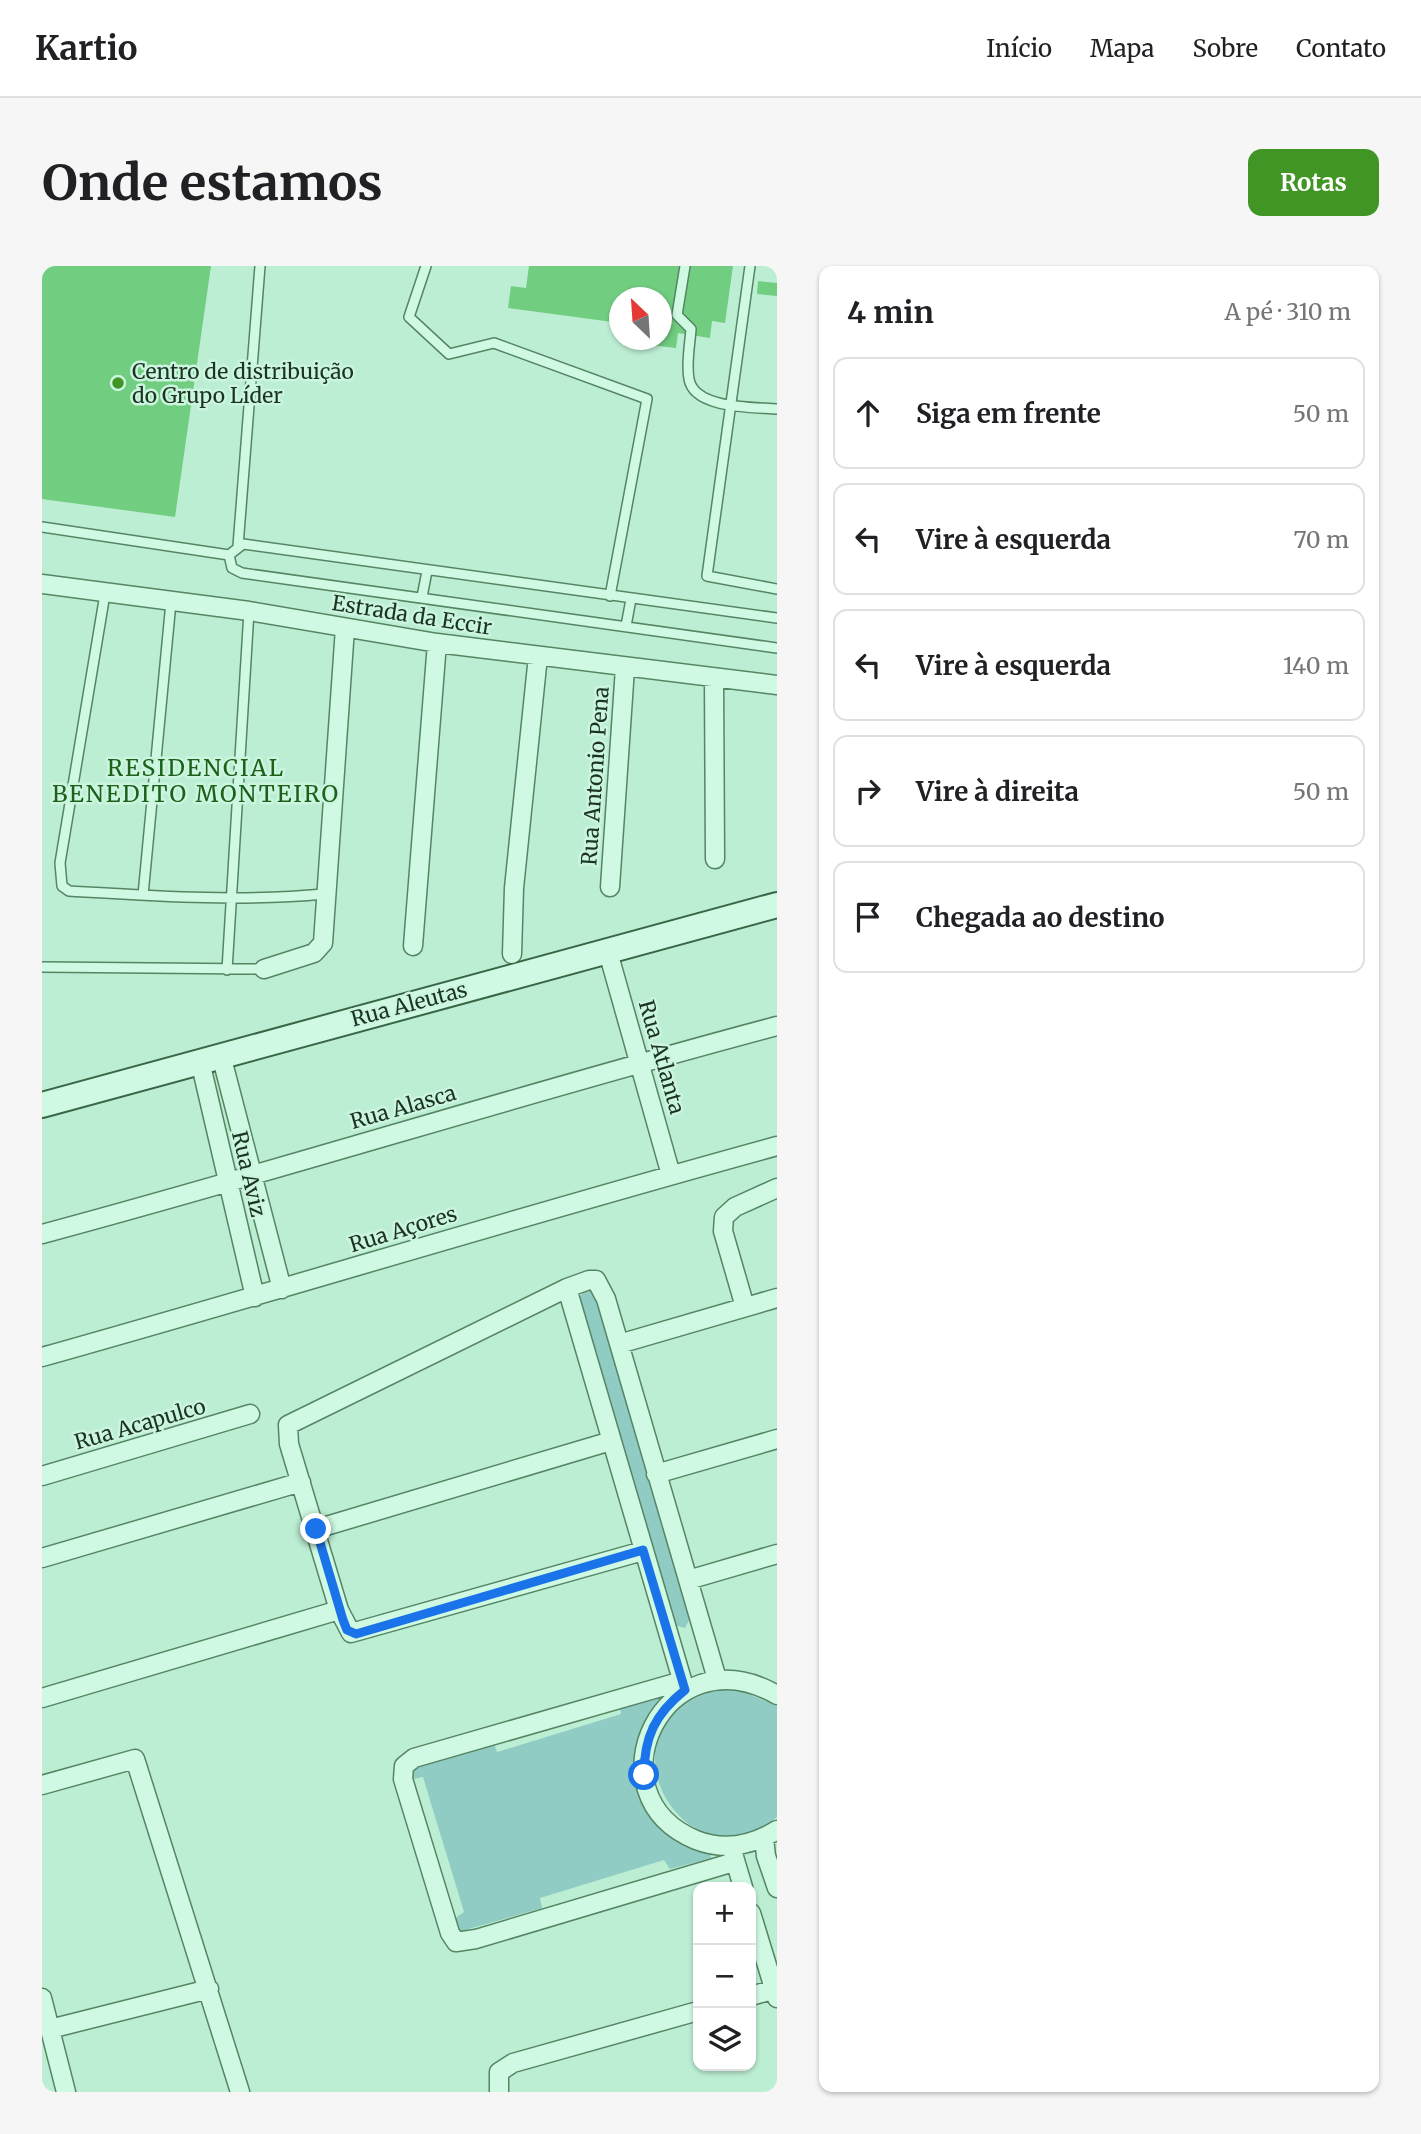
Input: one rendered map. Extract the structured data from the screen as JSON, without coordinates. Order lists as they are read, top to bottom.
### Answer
{
  "streets": {
    "street": [
      "Estrada da Eccir",
      "Rua Antonio Pena",
      "Rua Aleutas",
      "Rua Atlanta",
      "Rua Alasca",
      "Rua Aviz",
      "Rua Açores",
      "Rua Acapulco"
    ]
  },
  "crossings": [
    ["Estrada da Eccir", "Rua Antonio Pena"],
    ["Rua Aleutas", "Rua Atlanta"],
    ["Rua Aleutas", "Rua Aviz"],
    ["Rua Atlanta", "Rua Alasca"],
    ["Rua Atlanta", "Rua Açores"],
    ["Rua Alasca", "Rua Aviz"],
    ["Rua Aviz", "Rua Açores"]
  ],
  "districts": ["RESIDENCIAL BENEDITO MONTEIRO"],
  "places": ["Centro de distribuição do Grupo Líder"],
  "north": "top left",
  "page": {
    "header": "Kartio",
    "nav": [
      "Início",
      "Mapa",
      "Sobre",
      "Contato"
    ],
    "buttons": "Rotas",
    "title": "Onde estamos",
    "heading": ["4 min", "A pé · 310 m"],
    "list": [
      ["Siga em frente", "50 m"],
      ["Vire à esquerda", "70 m"],
      ["Vire à esquerda", "140 m"],
      ["Vire à direita", "50 m"],
      "Chegada ao destino"
    ],
    "map_buttons": ["+", "−"]
  }
}
